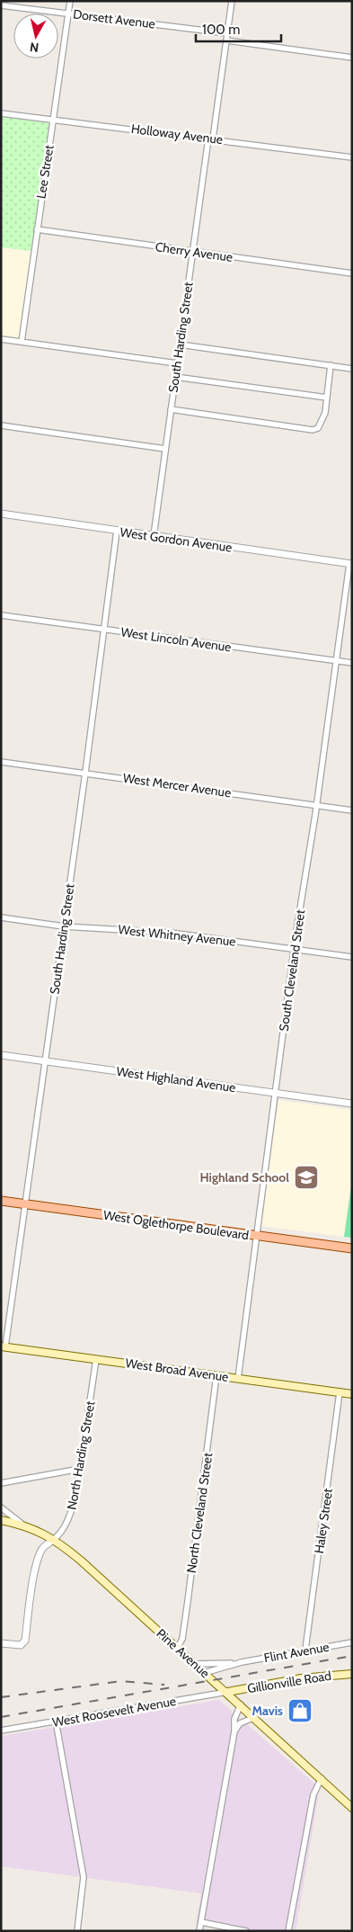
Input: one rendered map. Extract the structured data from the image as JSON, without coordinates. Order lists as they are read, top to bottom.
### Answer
{
  "streets": {
    "main road": [
      "West Oglethorpe Boulevard",
      "West Broad Avenue",
      "Pine Avenue",
      "Gillionville Road"
    ],
    "street": [
      "Dorsett Avenue",
      "Holloway Avenue",
      "Lee Street",
      "Cherry Avenue",
      "South Harding Street",
      "West Gordon Avenue",
      "West Lincoln Avenue",
      "West Mercer Avenue",
      "West Whitney Avenue",
      "South Cleveland Street",
      "West Highland Avenue",
      "North Harding Street",
      "North Cleveland Street",
      "Haley Street",
      "Flint Avenue",
      "West Roosevelt Avenue"
    ]
  },
  "crossings": [
    ["Dorsett Avenue", "Lee Street"],
    ["Dorsett Avenue", "South Harding Street"],
    ["Holloway Avenue", "Lee Street"],
    ["Holloway Avenue", "South Harding Street"],
    ["Lee Street", "Cherry Avenue"],
    ["Cherry Avenue", "South Harding Street"],
    ["South Harding Street", "West Gordon Avenue"],
    ["South Harding Street", "West Lincoln Avenue"],
    ["South Harding Street", "West Mercer Avenue"],
    ["South Harding Street", "West Whitney Avenue"],
    ["South Harding Street", "West Highland Avenue"],
    ["South Harding Street", "West Oglethorpe Boulevard"],
    ["South Harding Street", "West Broad Avenue"],
    ["West Gordon Avenue", "South Cleveland Street"],
    ["West Lincoln Avenue", "South Cleveland Street"],
    ["West Mercer Avenue", "South Cleveland Street"],
    ["West Whitney Avenue", "South Cleveland Street"],
    ["South Cleveland Street", "West Highland Avenue"],
    ["South Cleveland Street", "West Oglethorpe Boulevard"],
    ["South Cleveland Street", "West Broad Avenue"],
    ["West Broad Avenue", "North Harding Street"],
    ["West Broad Avenue", "North Cleveland Street"],
    ["West Broad Avenue", "Haley Street"],
    ["North Harding Street", "Pine Avenue"],
    ["North Cleveland Street", "Pine Avenue"],
    ["Haley Street", "Flint Avenue"],
    ["Flint Avenue", "Pine Avenue"],
    ["Pine Avenue", "Gillionville Road"],
    ["Pine Avenue", "West Roosevelt Avenue"],
    ["Gillionville Road", "West Roosevelt Avenue"]
  ],
  "places": {
    "school or university": ["Highland School"],
    "shop": ["Mavis"]
  },
  "scale_bar": "100 m",
  "north": "bottom"
}
